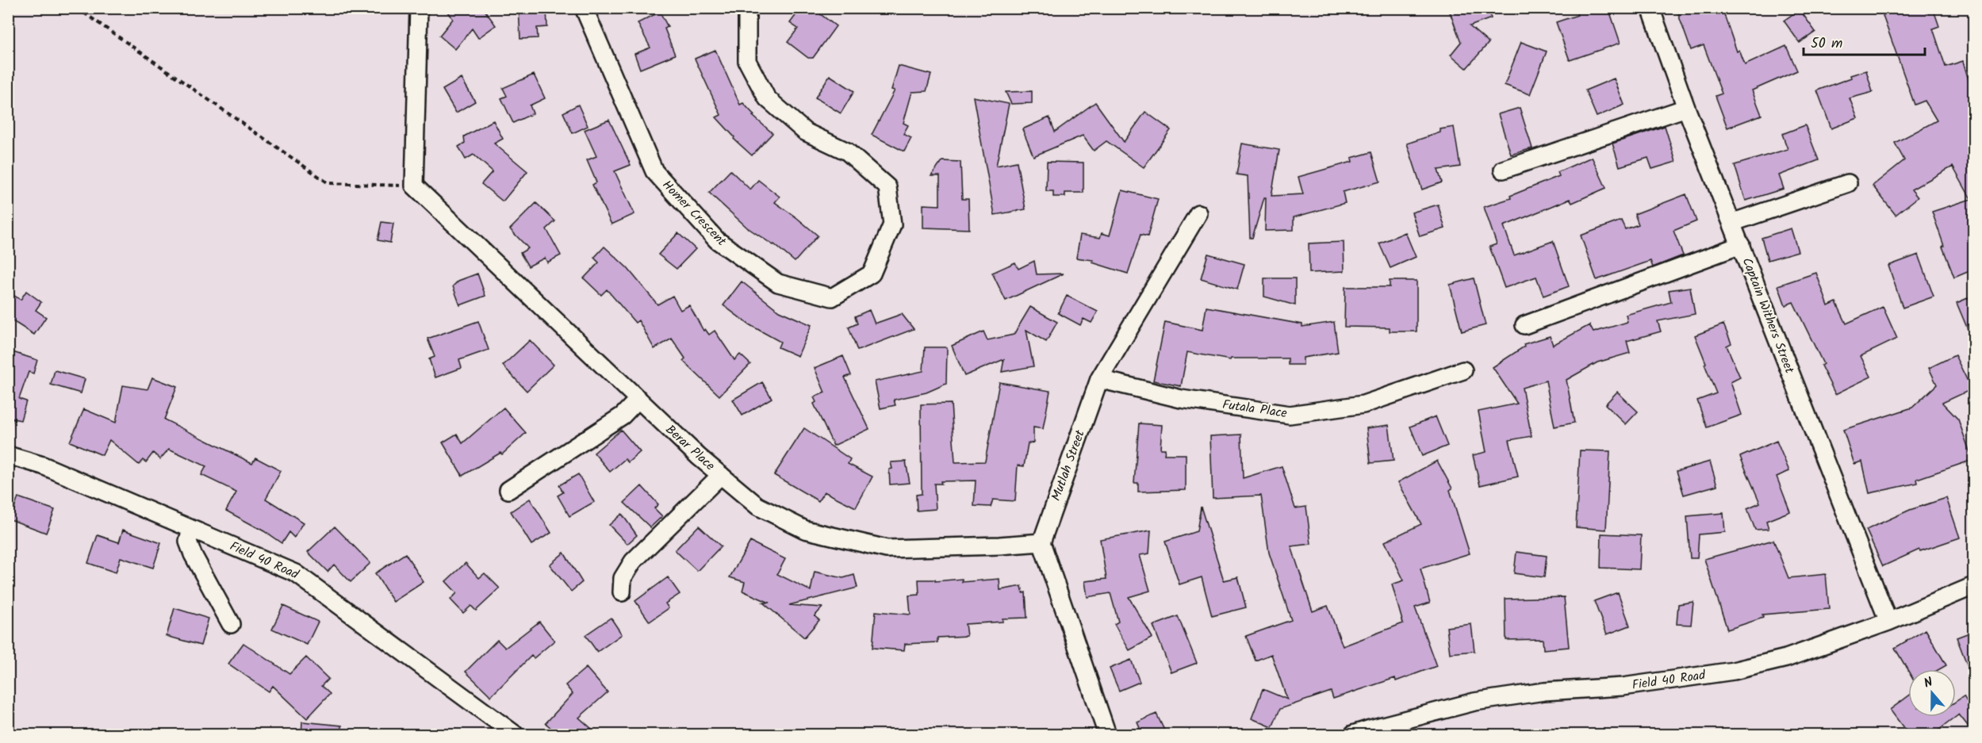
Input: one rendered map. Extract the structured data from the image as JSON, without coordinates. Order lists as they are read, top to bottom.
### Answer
{
  "streets": {
    "street": [
      "Homer Crescent",
      "Captain Withers Street",
      "Futala Place",
      "Berar Place",
      "Mutlah Street",
      "Field 40 Road"
    ]
  },
  "crossings": [
    ["Captain Withers Street", "Field 40 Road"],
    ["Futala Place", "Mutlah Street"],
    ["Berar Place", "Mutlah Street"]
  ],
  "scale_bar": "50 m",
  "north": "top"
}
